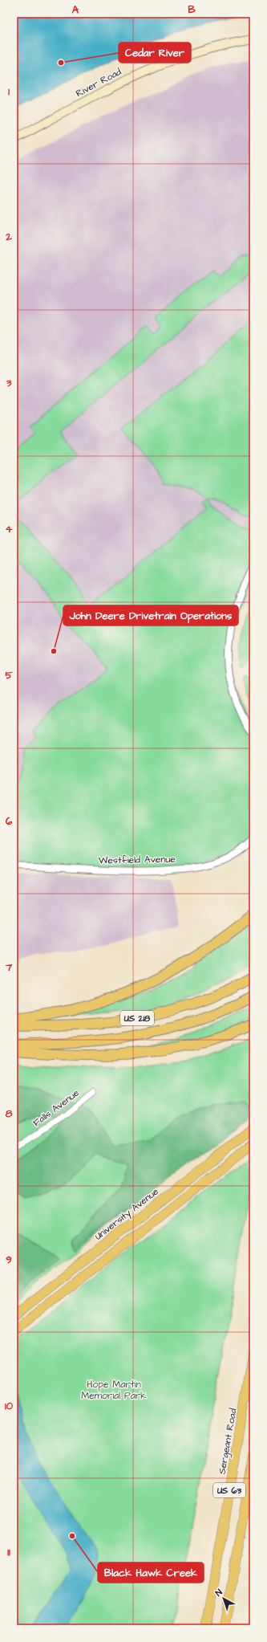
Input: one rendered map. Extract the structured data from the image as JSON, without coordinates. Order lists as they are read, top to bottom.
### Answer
{
  "streets": {
    "highway": ["US 218"],
    "main road": [
      "River Road",
      "University Avenue",
      "Sergeant Road",
      "US 63"
    ],
    "street": ["Westfield Avenue", "Falls Avenue"]
  },
  "parks": ["Hope Martin Memorial Park"],
  "places": ["Cedar River", "John Deere Drivetrain Operations", "Black Hawk Creek"],
  "north": "top left",
  "grid": {
    "columns": ["A", "B"],
    "rows": [
      "1",
      "2",
      "3",
      "4",
      "5",
      "6",
      "7",
      "8",
      "9",
      "10",
      "11"
    ]
  }
}
